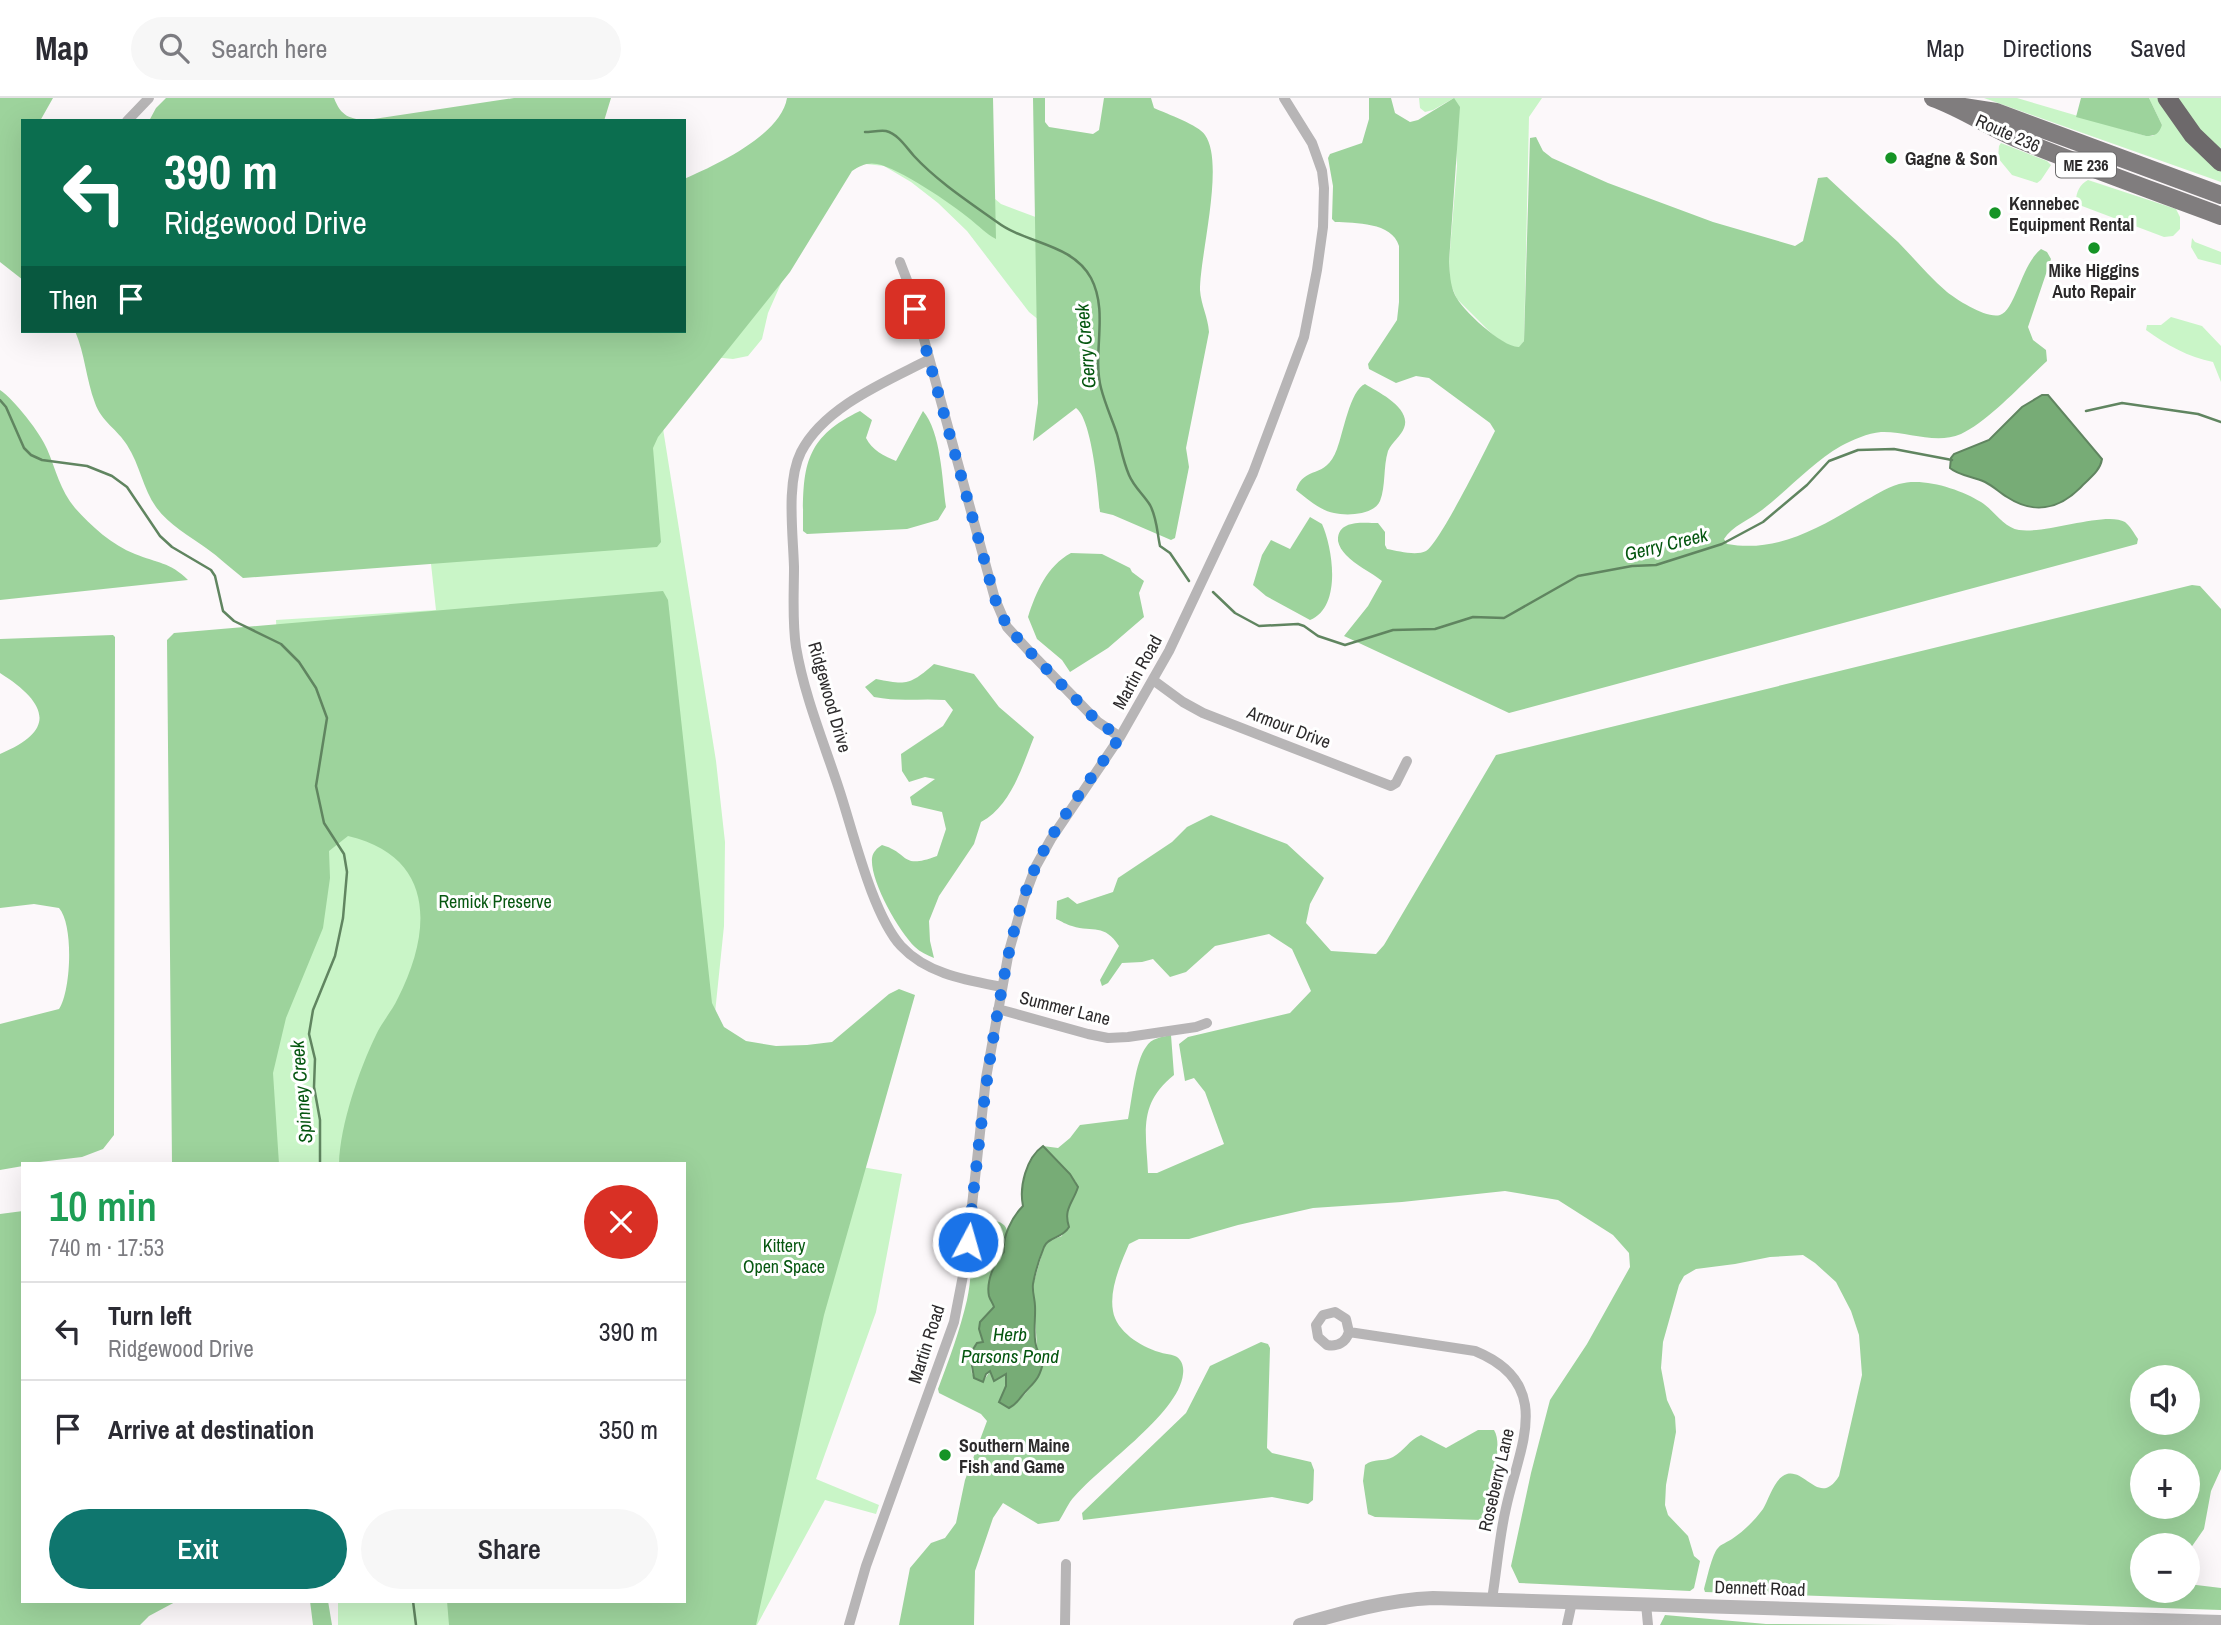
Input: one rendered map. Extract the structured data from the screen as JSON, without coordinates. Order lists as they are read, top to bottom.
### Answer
{
  "streets": {
    "main road": ["Route 236", "ME 236"],
    "street": [
      "Martin Road",
      "Ridgewood Drive",
      "Armour Drive",
      "Summer Lane",
      "Roseberry Lane",
      "Dennett Road"
    ]
  },
  "crossings": [
    ["Martin Road", "Ridgewood Drive"],
    ["Martin Road", "Armour Drive"],
    ["Martin Road", "Summer Lane"],
    ["Roseberry Lane", "Dennett Road"]
  ],
  "water": ["Gerry Creek", "Spinney Creek", "Herb Parsons Pond"],
  "parks": ["Remick Preserve", "Kittery Open Space"],
  "places": [
    "Gagne & Son",
    "Kennebec Equipment Rental",
    "Mike Higgins Auto Repair",
    "Southern Maine Fish and Game"
  ],
  "page": {
    "header": "Map",
    "search": "Search here",
    "nav": ["Map", "Directions", "Saved"],
    "turn": ["390 m", "Ridgewood Drive"],
    "then": "Then",
    "heading": ["10 min", "740 m · 17:53"],
    "list": [
      {
        "name": "Turn left",
        "note": "Ridgewood Drive",
        "value": "390 m"
      },
      {
        "name": "Arrive at destination",
        "value": "350 m"
      }
    ],
    "map_buttons": ["+", "−"],
    "buttons": ["Exit", "Share"]
  }
}
